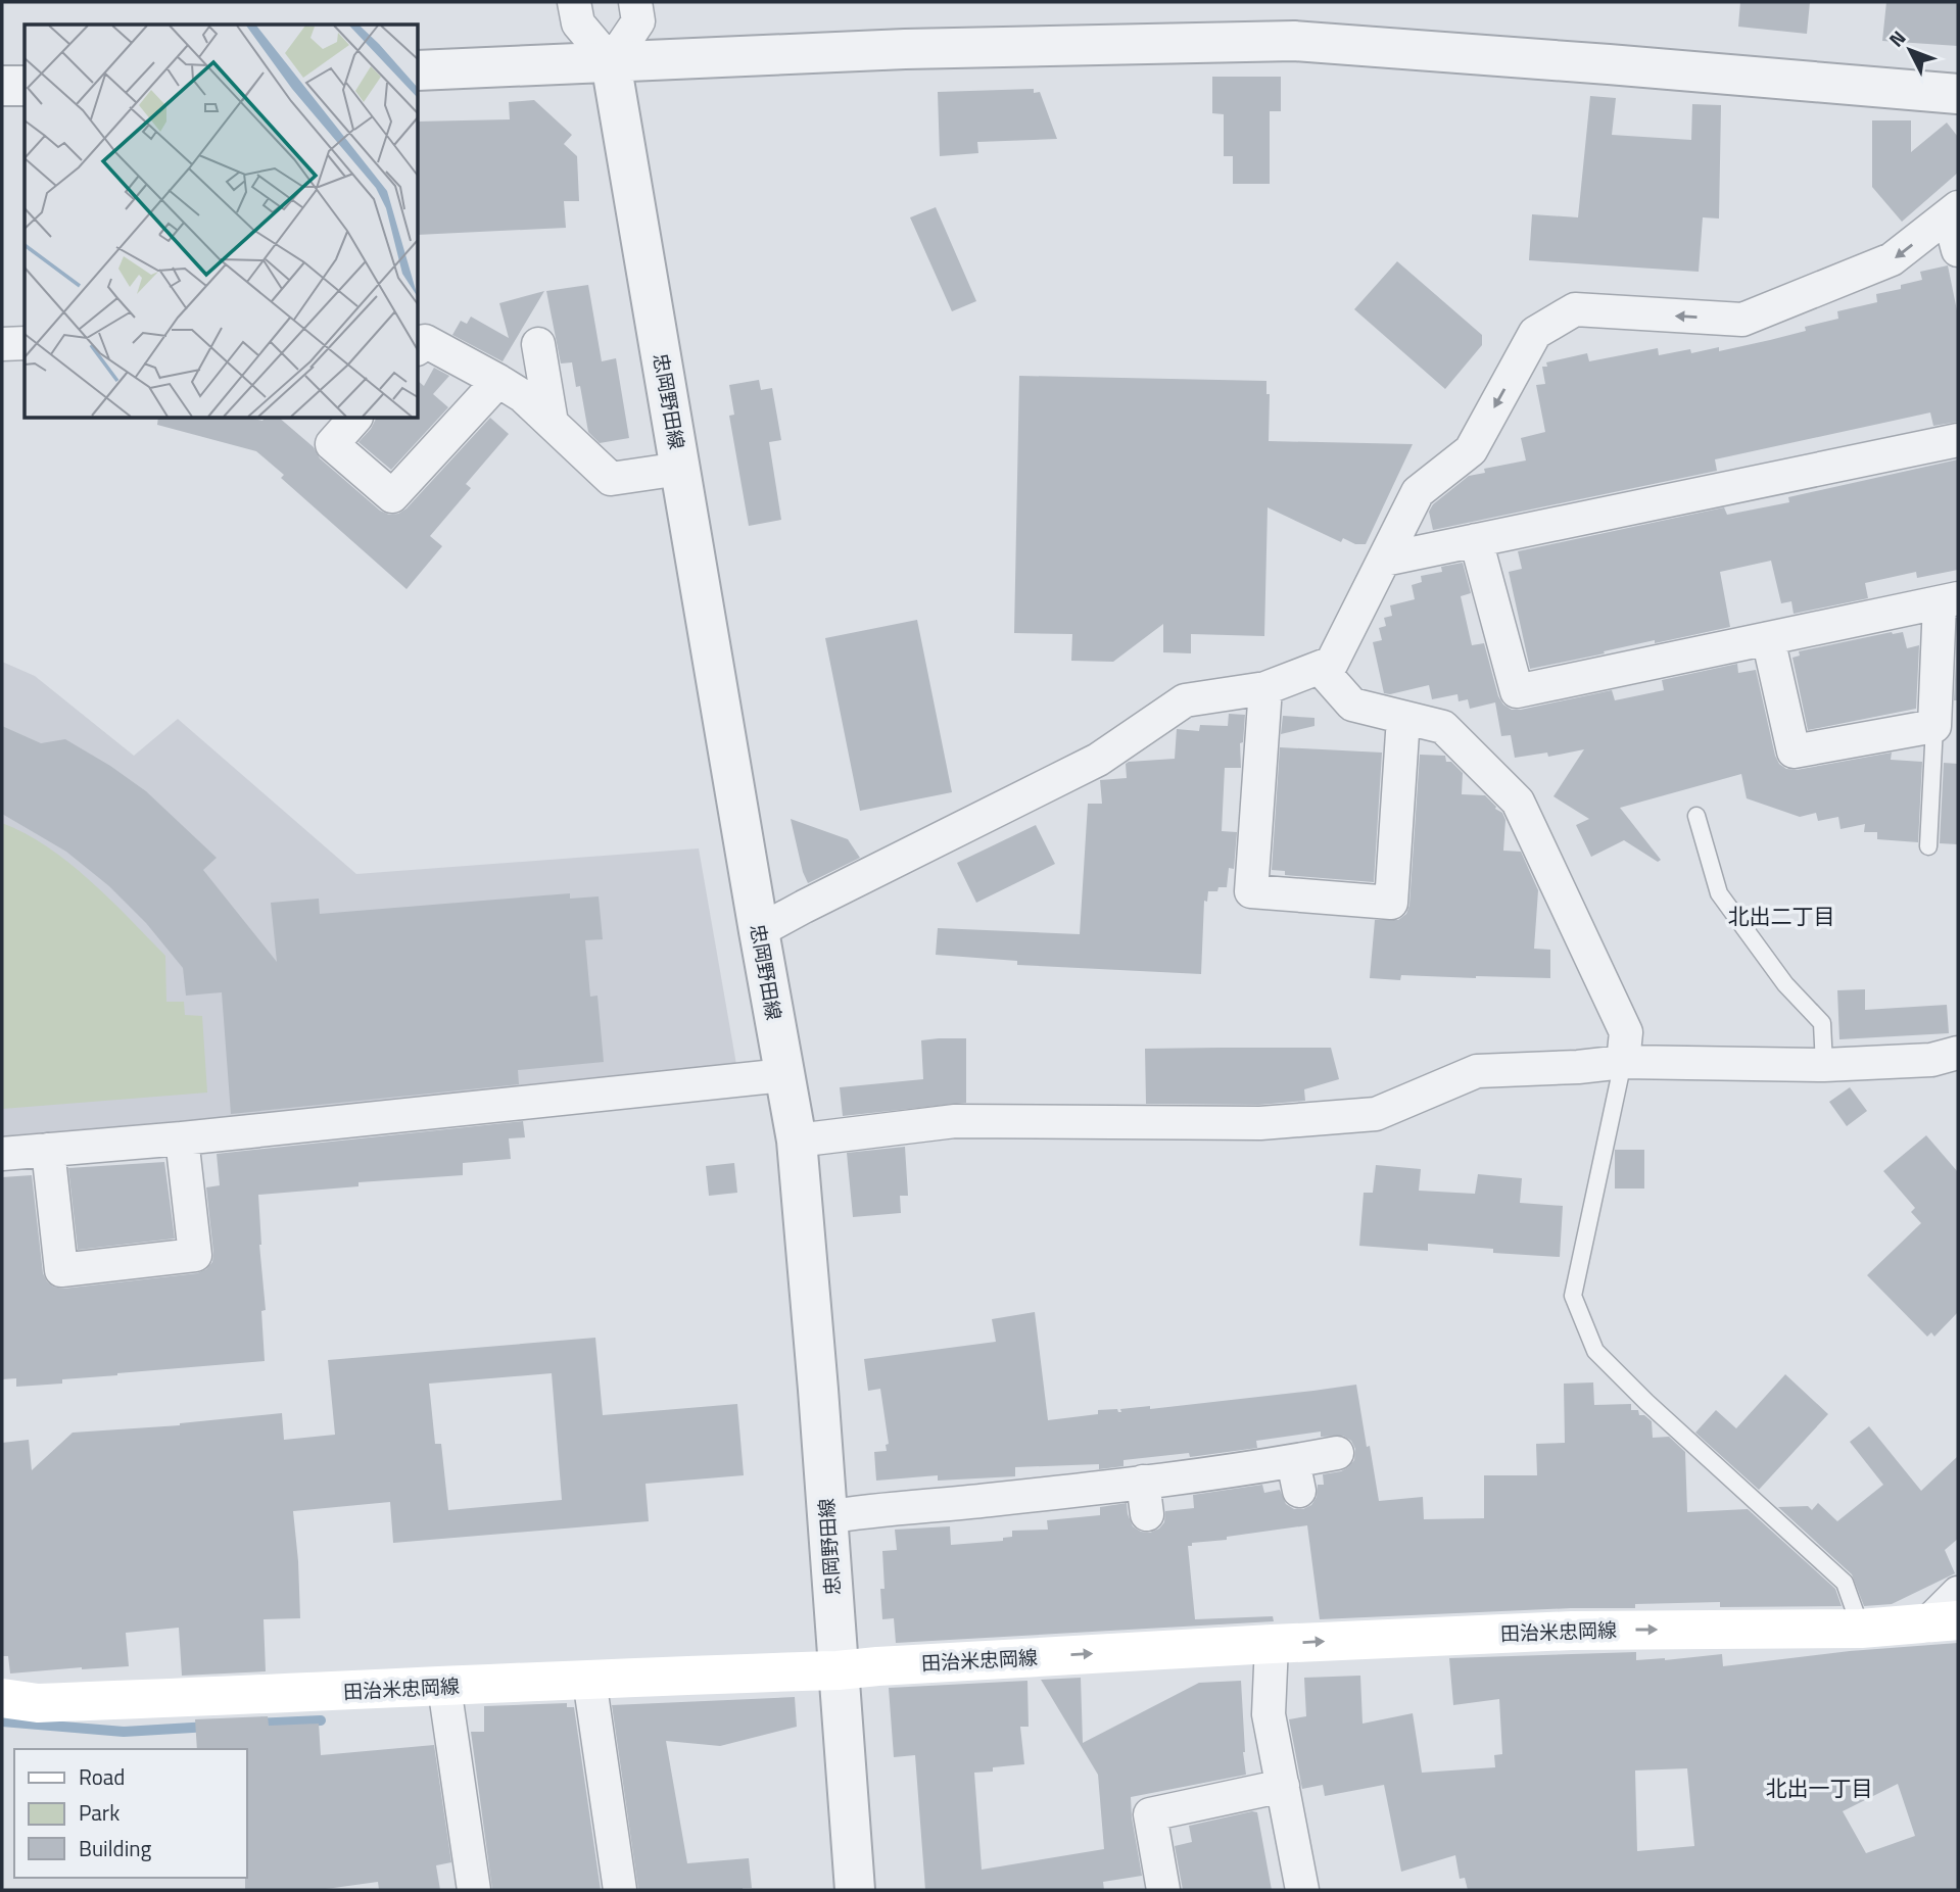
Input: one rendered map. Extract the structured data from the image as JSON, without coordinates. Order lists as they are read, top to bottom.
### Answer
{
  "streets": {
    "main road": ["田治米忠岡線"],
    "street": ["忠岡野田線"]
  },
  "crossings": [
    ["忠岡野田線", "田治米忠岡線"]
  ],
  "one_way": ["田治米忠岡線"],
  "districts": ["北出二丁目", "北出一丁目"],
  "legend": ["Road", "Park", "Building"],
  "north": "top left"
}
